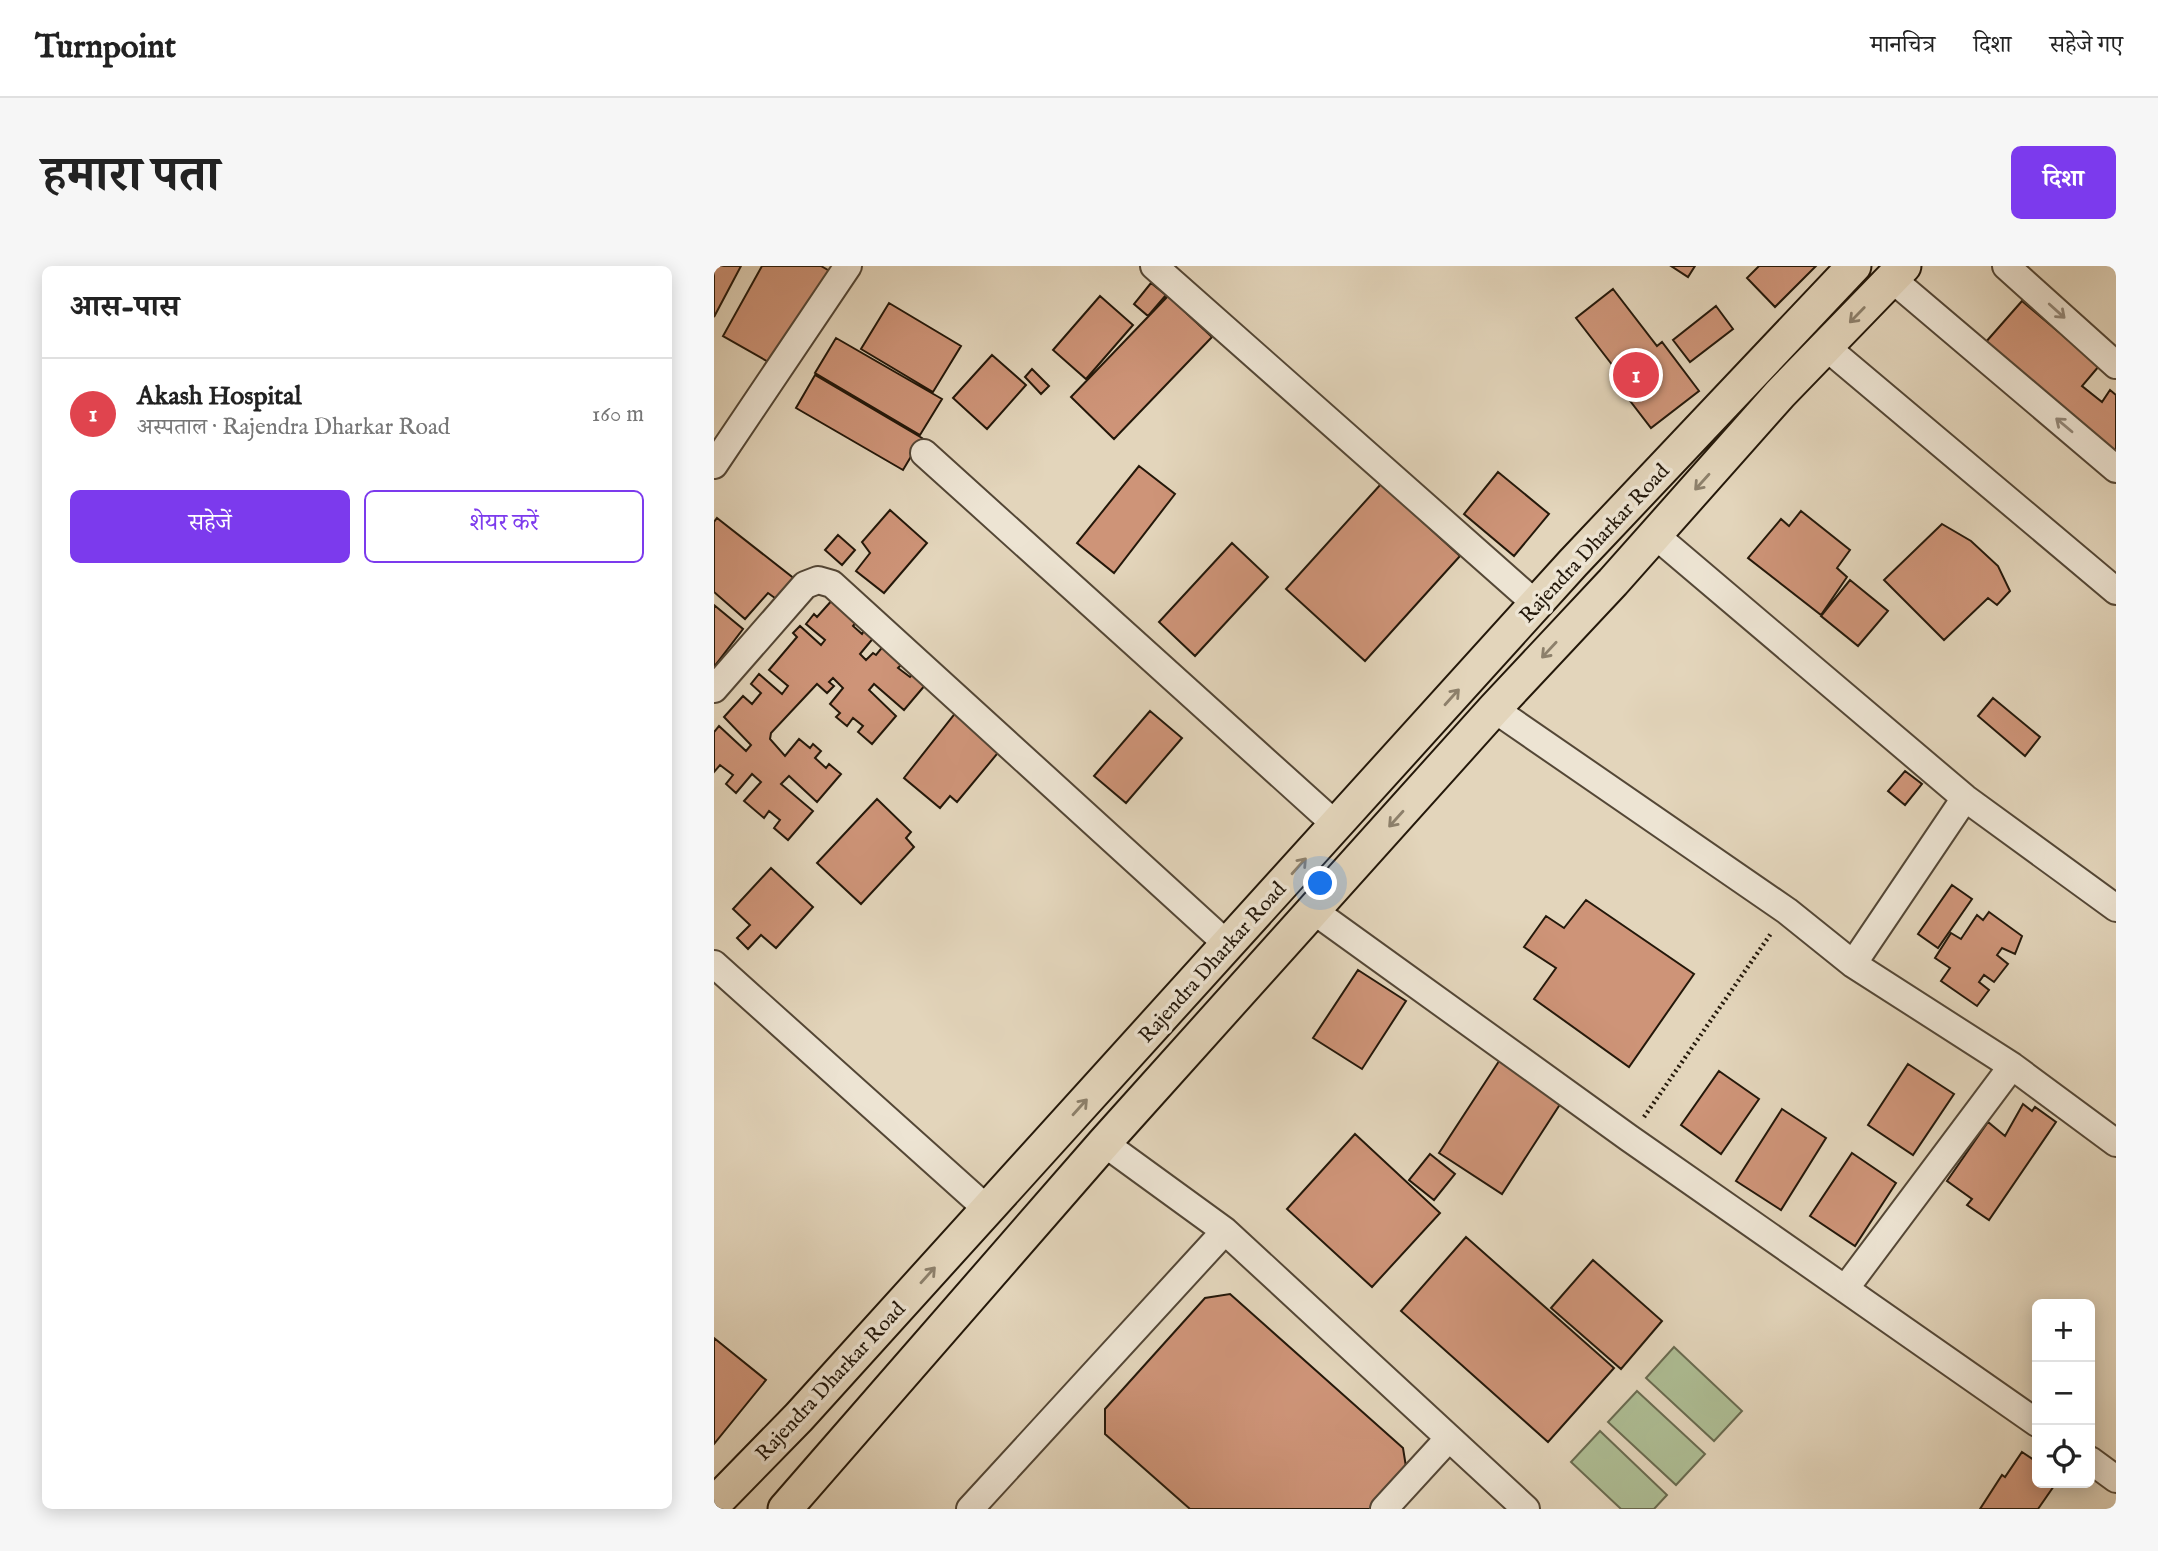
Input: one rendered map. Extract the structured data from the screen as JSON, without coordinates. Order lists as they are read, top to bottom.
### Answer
{
  "streets": {
    "main road": ["Rajendra Dharkar Road"]
  },
  "page": {
    "header": "Turnpoint",
    "nav": ["मानचित्र", "दिशा", "सहेजे गए"],
    "title": "हमारा पता",
    "buttons": [
      "दिशा",
      ["सहेजें", "शेयर करें"]
    ],
    "heading": "आस-पास",
    "pins": "1",
    "list": [
      {
        "mark": "1",
        "name": "Akash Hospital",
        "note": "अस्पताल · Rajendra Dharkar Road",
        "value": "160 m"
      }
    ],
    "map_buttons": ["+", "−"]
  }
}
